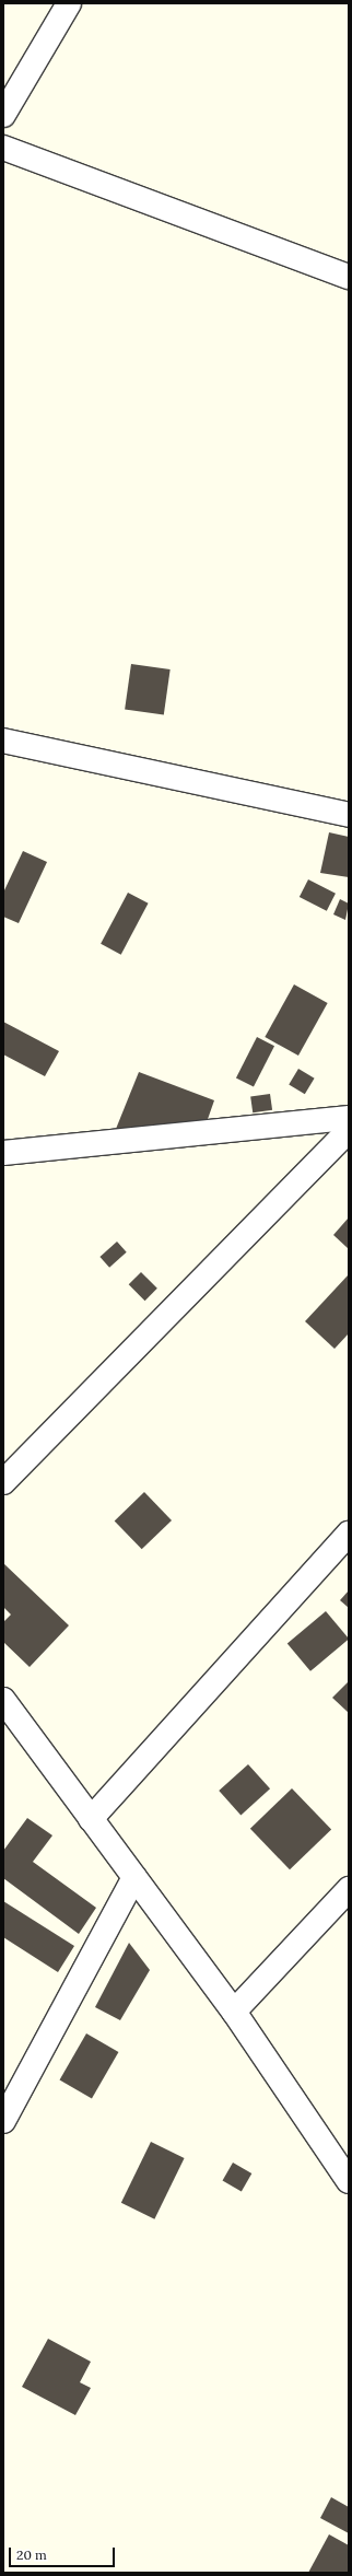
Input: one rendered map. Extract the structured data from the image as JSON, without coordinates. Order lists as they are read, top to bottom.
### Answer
{
  "scale_bar": "20 m"
}
